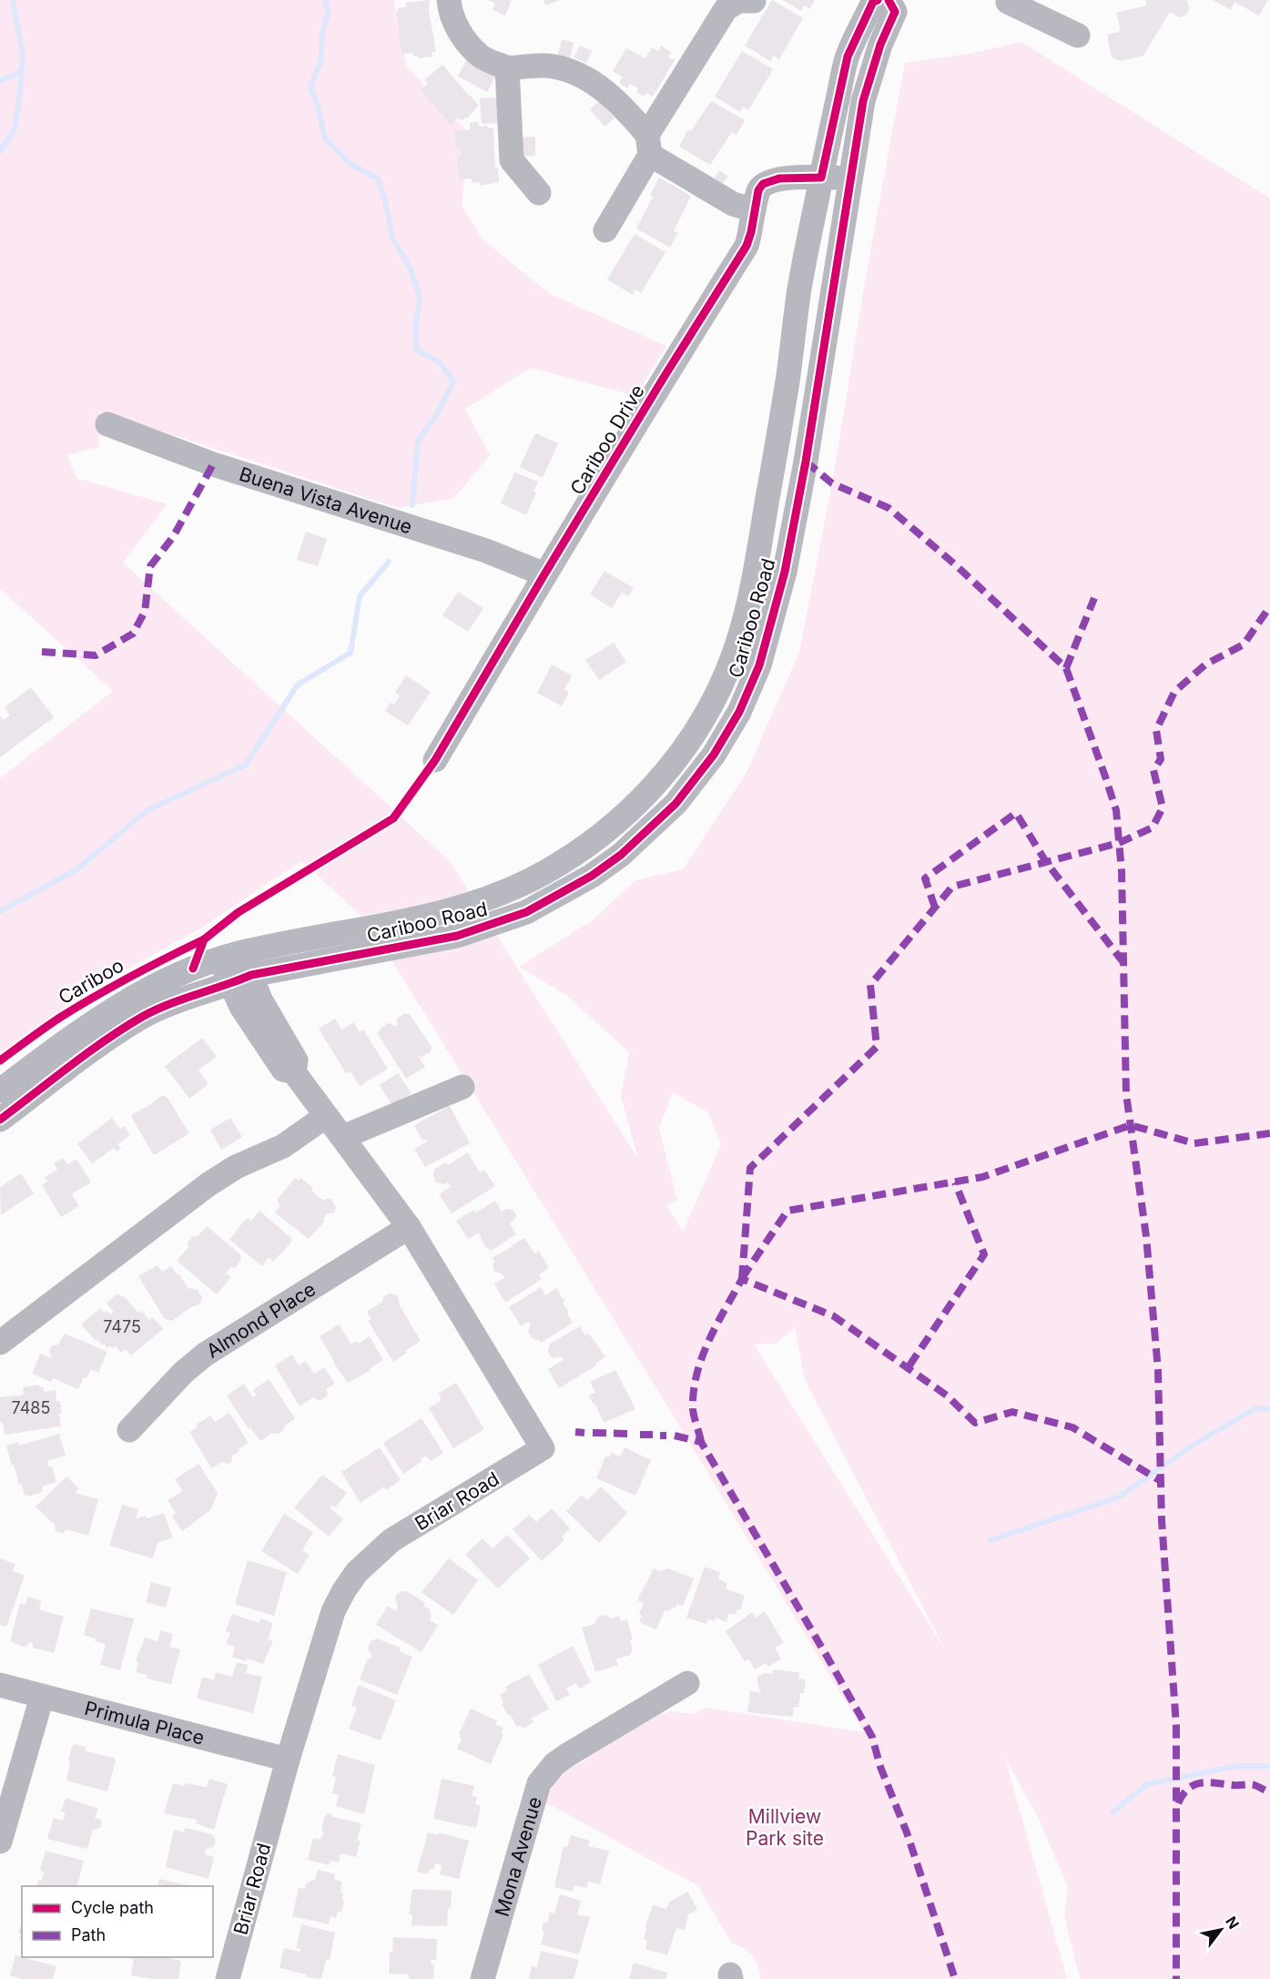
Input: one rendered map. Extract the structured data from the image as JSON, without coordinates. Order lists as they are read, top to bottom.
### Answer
{
  "streets": {
    "street": [
      "Cariboo Drive",
      "Buena Vista Avenue",
      "Cariboo Road",
      "Almond Place",
      "Briar Road",
      "Primula Place",
      "Mona Avenue"
    ],
    "cycle path": ["Cariboo"]
  },
  "crossings": [
    ["Cariboo Drive", "Buena Vista Avenue"],
    ["Cariboo Drive", "Cariboo Road"],
    ["Cariboo Road", "Briar Road"],
    ["Almond Place", "Briar Road"],
    ["Briar Road", "Primula Place"]
  ],
  "parks": ["Millview Park site"],
  "house_numbers": ["7475", "7485"],
  "legend": ["Cycle path", "Path"],
  "north": "top right"
}
